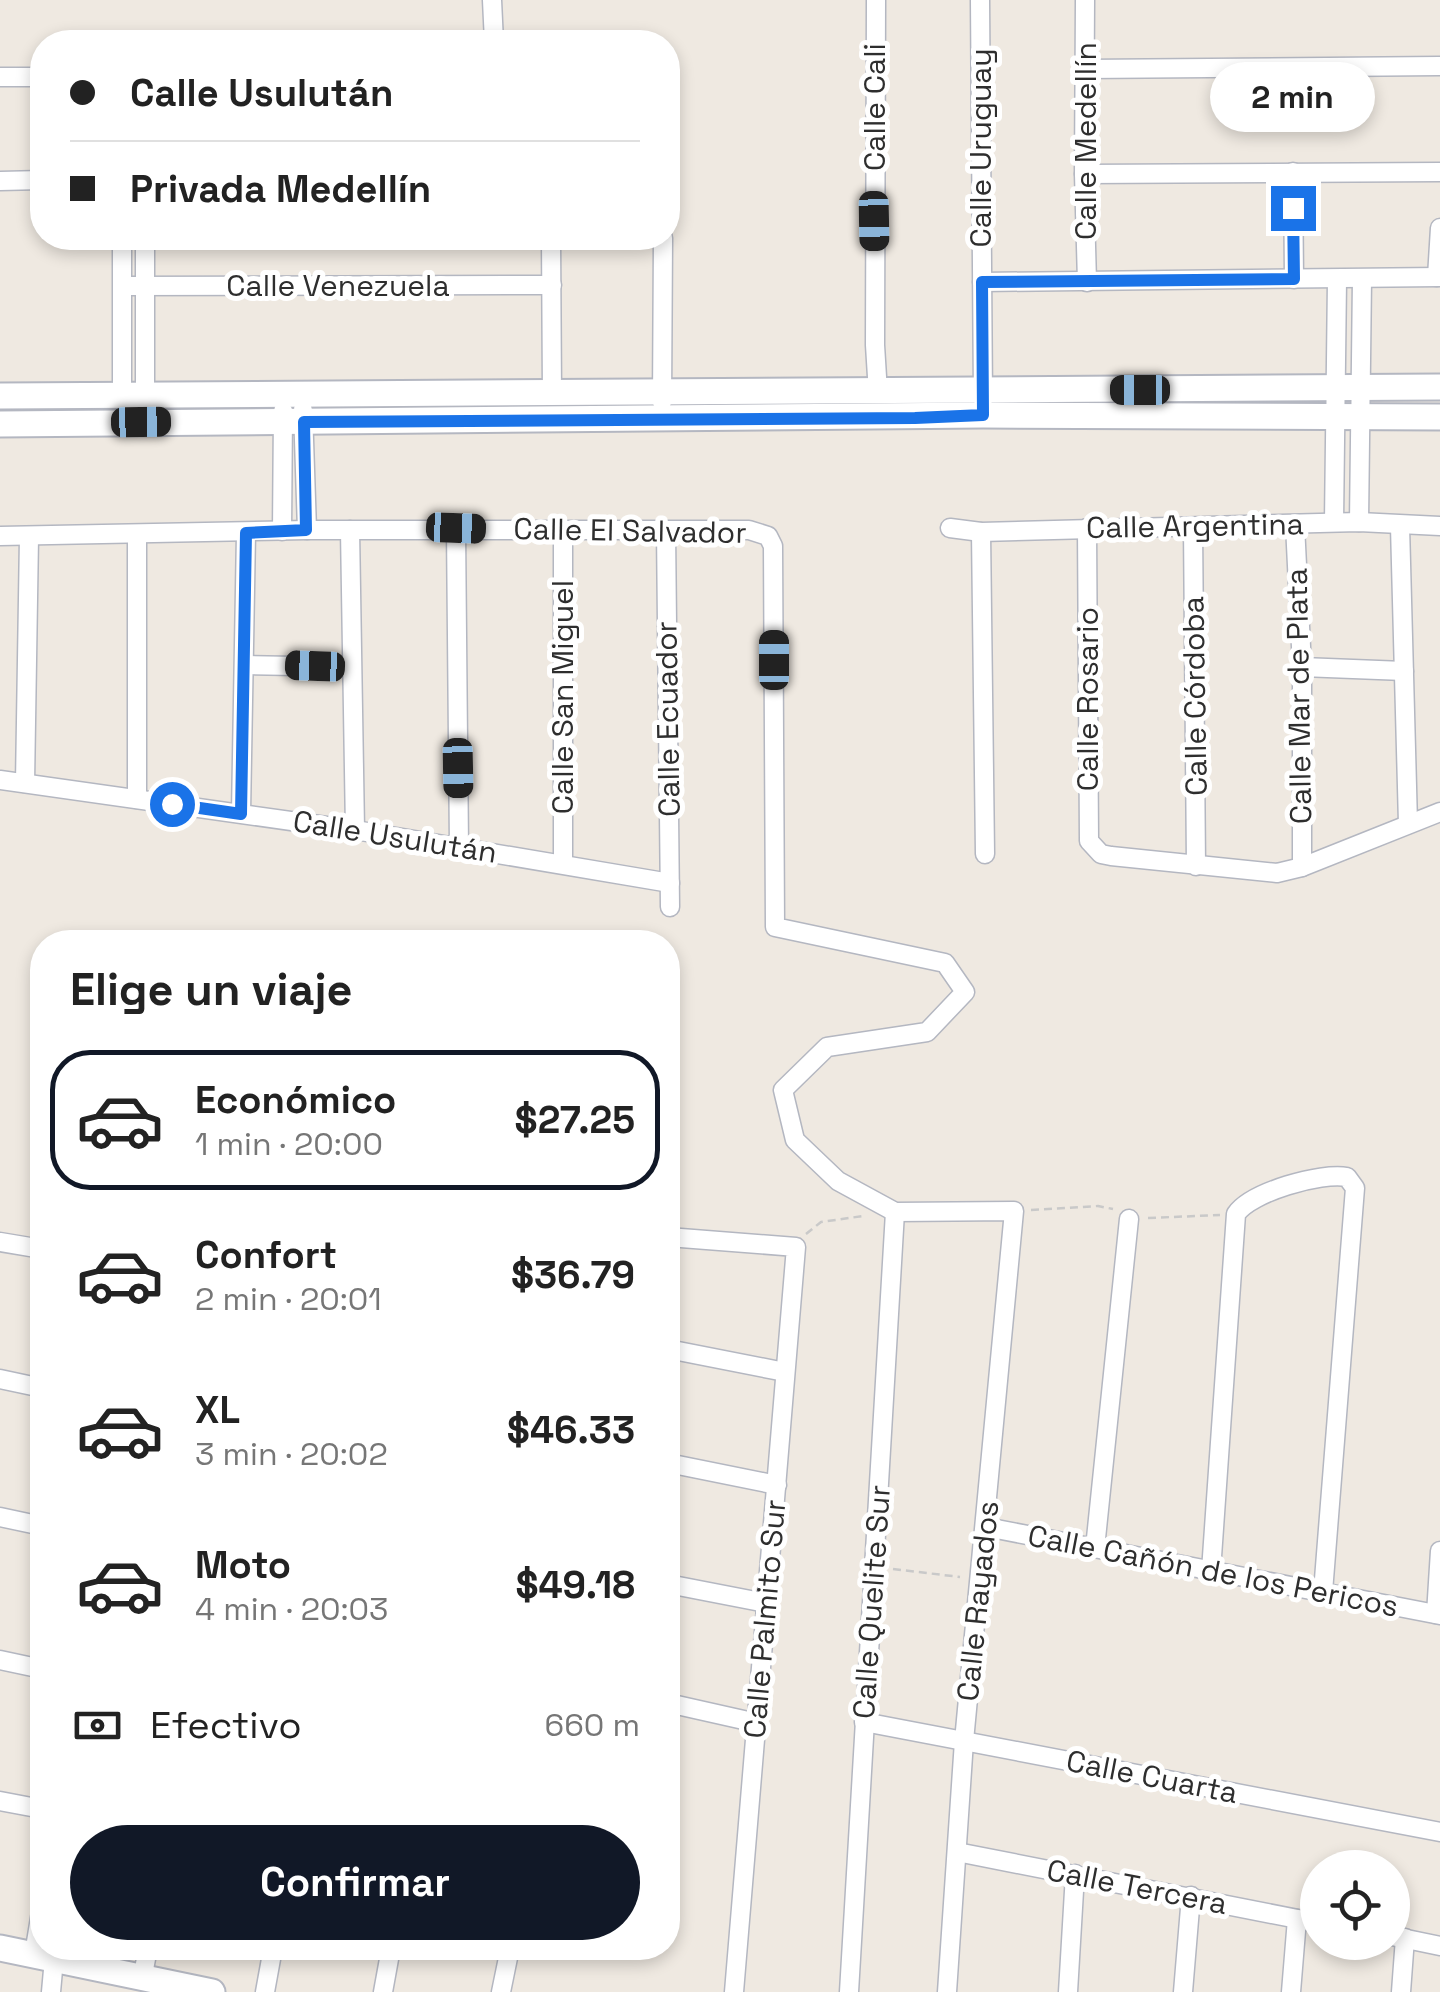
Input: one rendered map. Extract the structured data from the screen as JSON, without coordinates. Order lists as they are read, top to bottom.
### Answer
{
  "streets": {
    "street": [
      "Calle Cali",
      "Calle Medellín",
      "Calle Uruguay",
      "Calle Venezuela",
      "Calle Argentina",
      "Calle El Salvador",
      "Calle Córdoba",
      "Calle Mar de Plata",
      "Calle San Miguel",
      "Calle Rosario",
      "Calle Ecuador",
      "Calle Usulután",
      "Calle Cañón de los Pericos",
      "Calle Rayados",
      "Calle Quelite Sur",
      "Calle Palmito Sur",
      "Calle Cuarta",
      "Calle Tercera"
    ]
  },
  "crossings": [
    ["Calle Argentina", "Calle Córdoba"],
    ["Calle Argentina", "Calle Mar de Plata"],
    ["Calle Argentina", "Calle Rosario"],
    ["Calle El Salvador", "Calle San Miguel"],
    ["Calle El Salvador", "Calle Ecuador"],
    ["Calle El Salvador", "Calle Rayados"],
    ["Calle El Salvador", "Calle Quelite Sur"],
    ["Calle Córdoba", "Calle Rosario"],
    ["Calle San Miguel", "Calle Usulután"],
    ["Calle Ecuador", "Calle Usulután"],
    ["Calle Cañón de los Pericos", "Calle Rayados"],
    ["Calle Rayados", "Calle Quelite Sur"],
    ["Calle Rayados", "Calle Cuarta"],
    ["Calle Rayados", "Calle Tercera"],
    ["Calle Quelite Sur", "Calle Cuarta"]
  ],
  "page": {
    "banner": ["Calle Usulután", "Privada Medellín"],
    "bubble": "2 min",
    "heading": "Elige un viaje",
    "list": [
      {
        "name": "Económico",
        "note": "1 min · 20:00",
        "value": "$27.25"
      },
      {
        "name": "Confort",
        "note": "2 min · 20:01",
        "value": "$36.79"
      },
      {
        "name": "XL",
        "note": "3 min · 20:02",
        "value": "$46.33"
      },
      {
        "name": "Moto",
        "note": "4 min · 20:03",
        "value": "$49.18"
      }
    ],
    "pay": ["Efectivo", "660 m"],
    "buttons": "Confirmar"
  }
}
